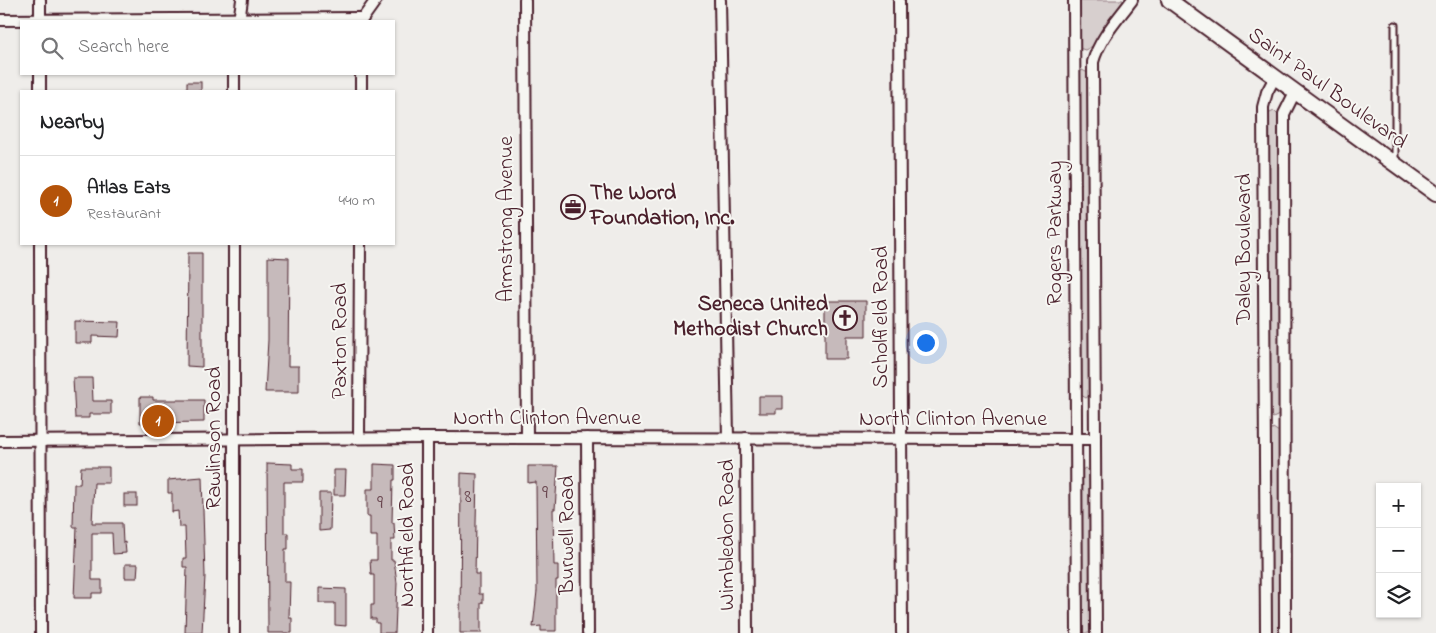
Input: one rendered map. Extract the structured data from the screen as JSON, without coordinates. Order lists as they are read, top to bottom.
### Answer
{
  "streets": {
    "main road": ["Saint Paul Boulevard"],
    "street": [
      "Armstrong Avenue",
      "Rogers Parkway",
      "Daley Boulevard",
      "Scholfield Road",
      "Paxton Road",
      "North Clinton Avenue",
      "Rawlinson Road",
      "Northfield Road",
      "Burwell Road",
      "Wimbledon Road"
    ]
  },
  "crossings": [
    ["Saint Paul Boulevard", "Daley Boulevard"],
    ["Armstrong Avenue", "North Clinton Avenue"],
    ["Rogers Parkway", "North Clinton Avenue"],
    ["Scholfield Road", "North Clinton Avenue"],
    ["Paxton Road", "North Clinton Avenue"],
    ["North Clinton Avenue", "Rawlinson Road"],
    ["North Clinton Avenue", "Northfield Road"],
    ["North Clinton Avenue", "Burwell Road"],
    ["North Clinton Avenue", "Wimbledon Road"]
  ],
  "places": {
    "office": ["The Word Foundation, Inc."],
    "church": ["Seneca United Methodist Church"]
  },
  "house_numbers": ["9", "8", "9"],
  "page": {
    "search": "Search here",
    "heading": "Nearby",
    "list": [
      {
        "mark": "1",
        "name": "Atlas Eats",
        "note": "Restaurant",
        "value": "440 m"
      }
    ],
    "pins": "1",
    "map_buttons": ["+", "−"]
  }
}
